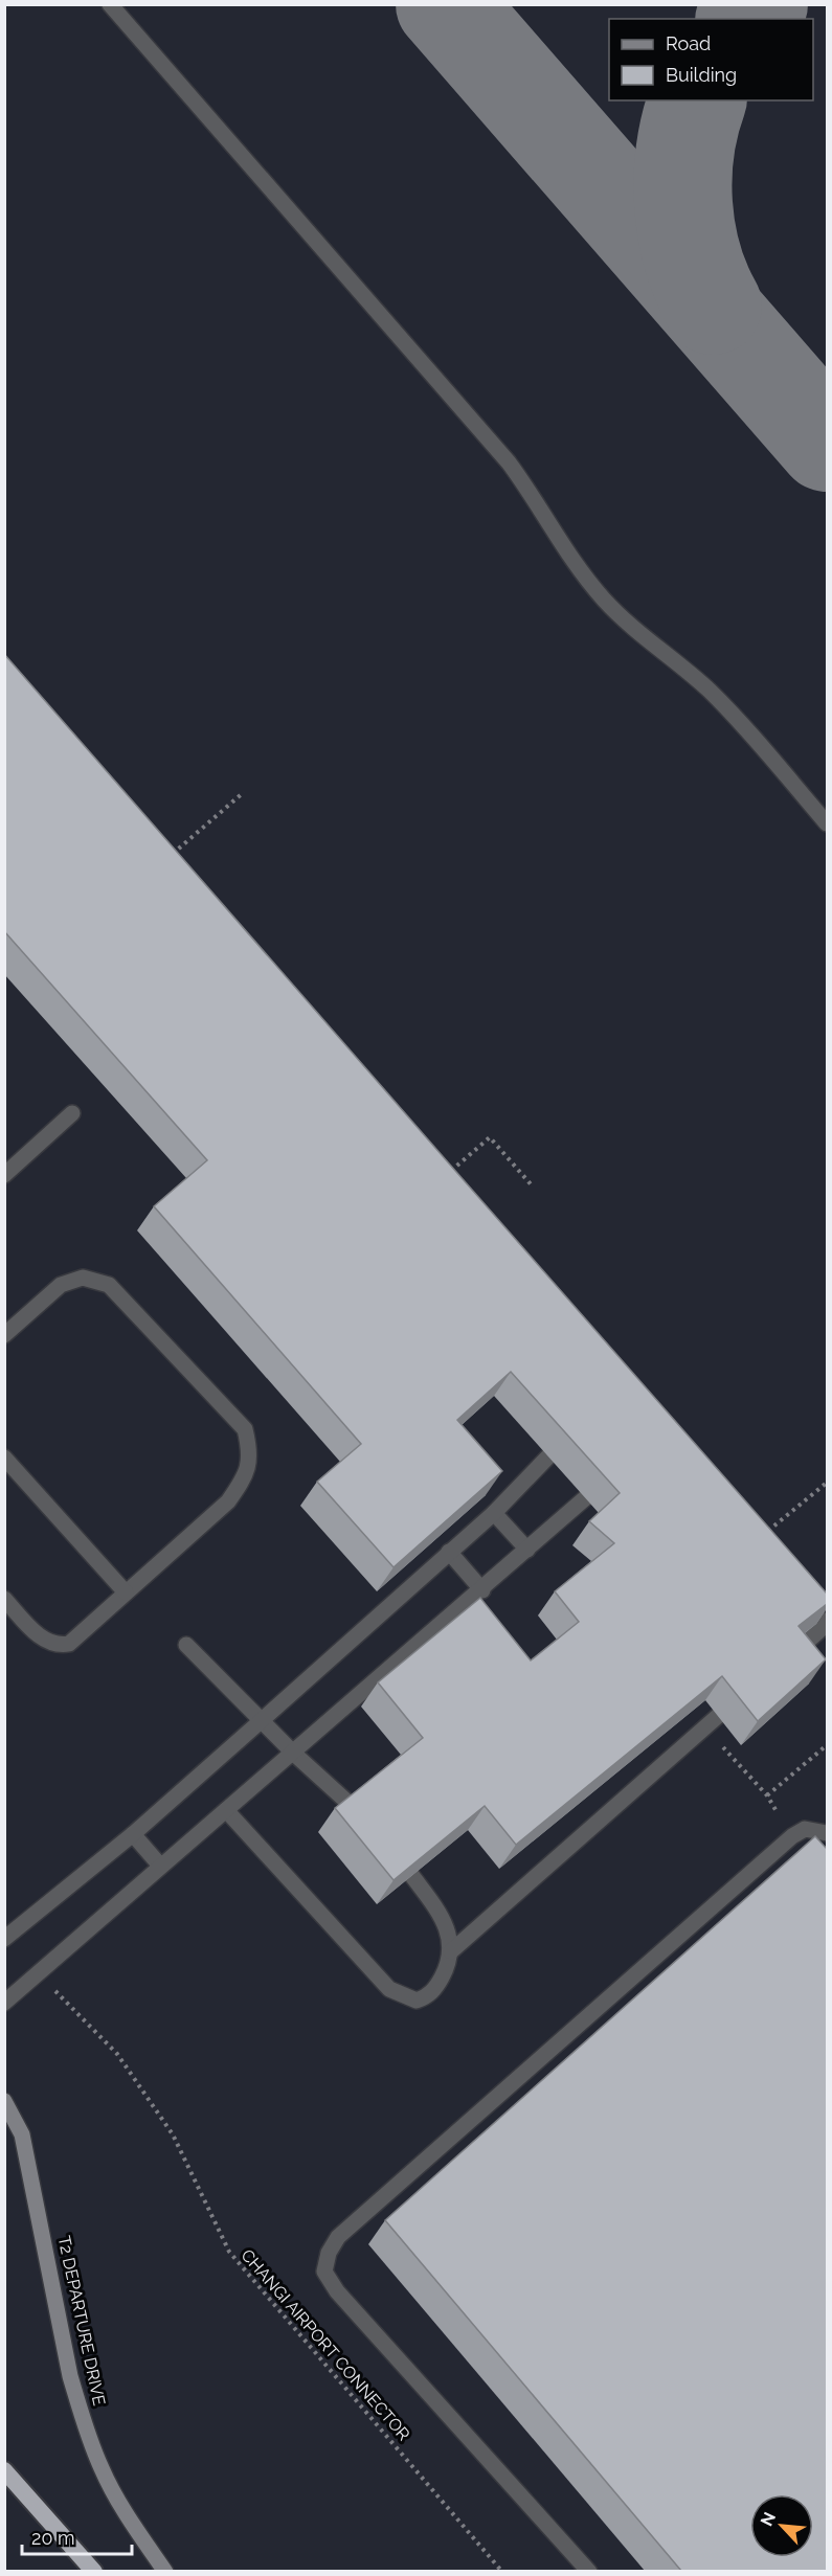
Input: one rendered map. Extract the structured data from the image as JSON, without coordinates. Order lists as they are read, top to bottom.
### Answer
{
  "streets": {
    "main road": ["T2 DEPARTURE DRIVE"],
    "path": ["CHANGI AIRPORT CONNECTOR"]
  },
  "legend": ["Road", "Building"],
  "scale_bar": "20 m",
  "north": "top left"
}
